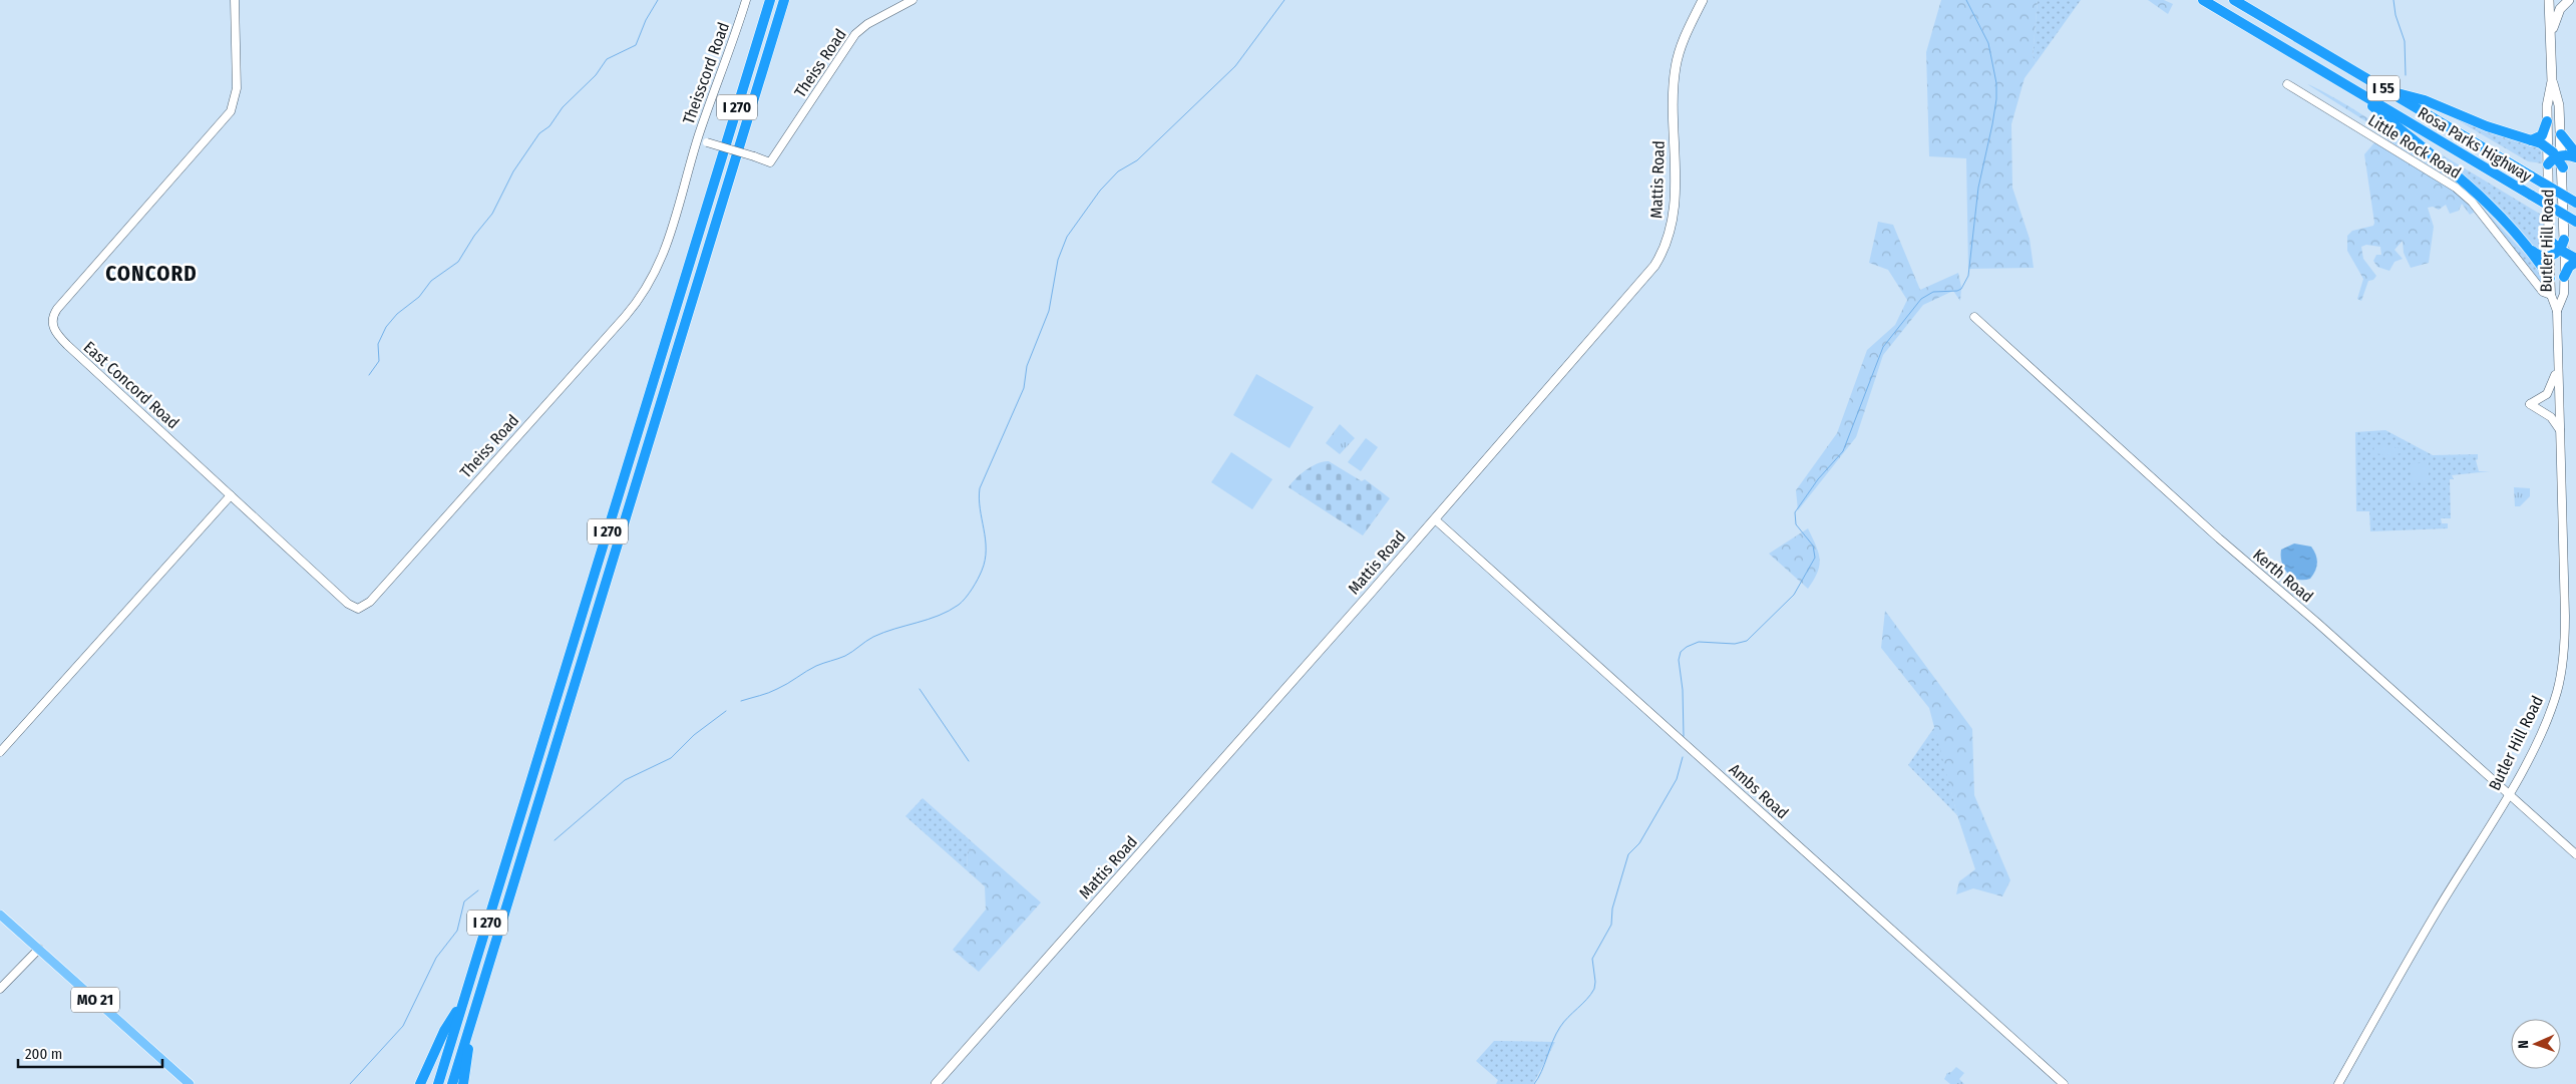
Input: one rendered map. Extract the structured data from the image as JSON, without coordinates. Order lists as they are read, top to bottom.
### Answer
{
  "streets": {
    "highway": ["I 55", "I 270", "Rosa Parks Highway"],
    "main road": ["Mattis Road", "Butler Hill Road", "MO 21"],
    "street": [
      "Theiss Road",
      "Theisscord Road",
      "Little Rock Road",
      "East Concord Road",
      "Kerth Road",
      "Ambs Road"
    ]
  },
  "crossings": [
    ["Theiss Road", "Theisscord Road"],
    ["Theiss Road", "East Concord Road"],
    ["Little Rock Road", "Butler Hill Road"],
    ["Mattis Road", "Ambs Road"],
    ["Butler Hill Road", "Kerth Road"]
  ],
  "districts": ["CONCORD"],
  "scale_bar": "200 m",
  "north": "left"
}
